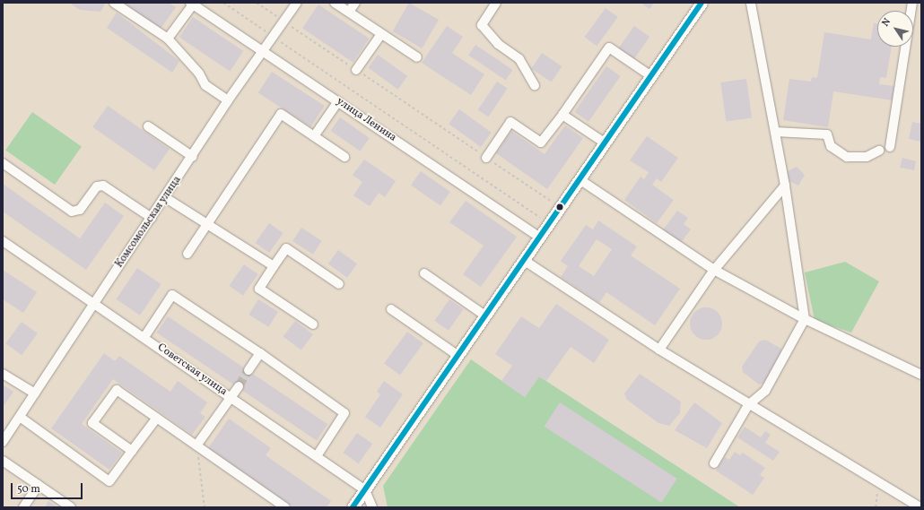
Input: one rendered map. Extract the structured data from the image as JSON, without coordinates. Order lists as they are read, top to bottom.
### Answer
{
  "streets": {
    "street": ["улица Ленина", "Комсомольская улица", "Советская улица"]
  },
  "crossings": [
    ["улица Ленина", "Комсомольская улица"],
    ["Комсомольская улица", "Советская улица"]
  ],
  "scale_bar": "50 m",
  "north": "top left"
}
